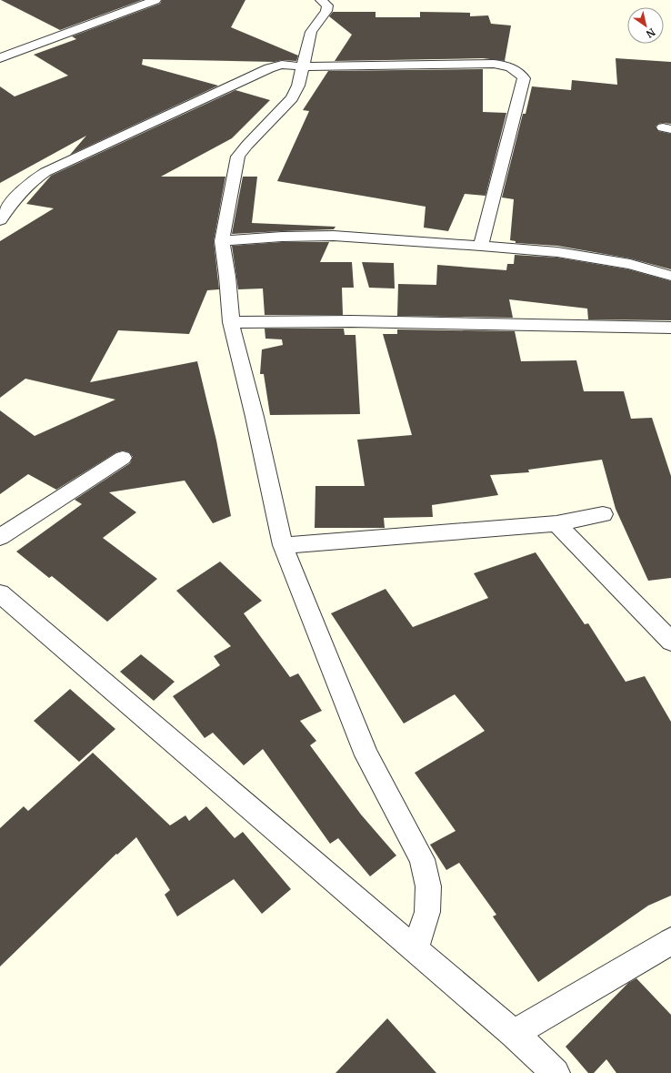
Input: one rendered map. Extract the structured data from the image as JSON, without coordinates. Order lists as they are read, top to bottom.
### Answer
{
  "north": "bottom right"
}
